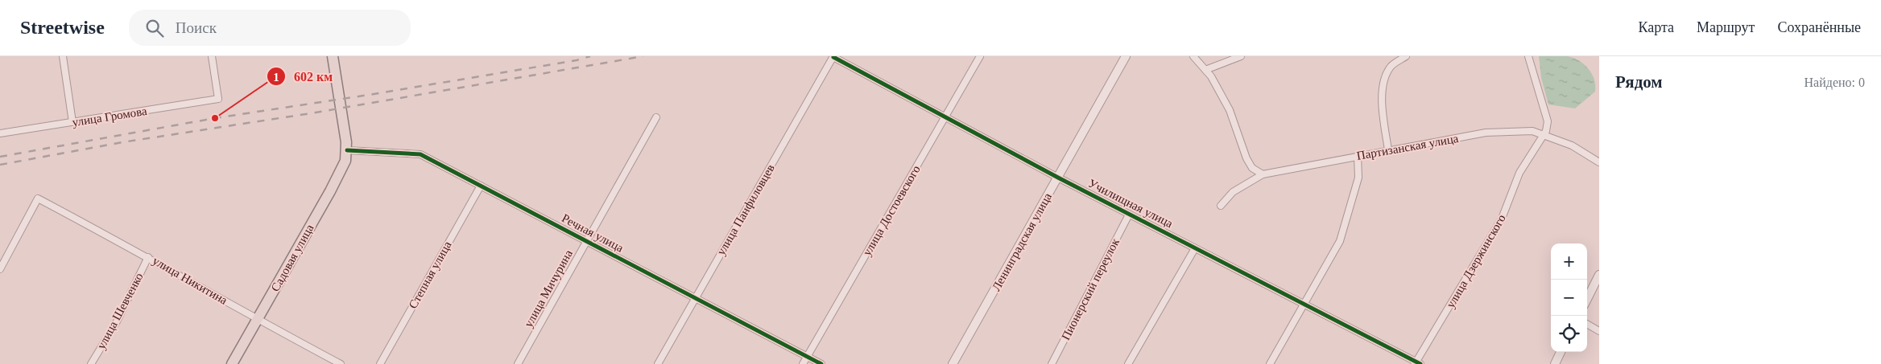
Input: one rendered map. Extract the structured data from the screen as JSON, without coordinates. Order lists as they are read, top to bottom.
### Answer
{
  "streets": {
    "main road": ["Садовая улица"],
    "street": [
      "улица Громова",
      "Партизанская улица",
      "Училищная улица",
      "улица Панфиловцев",
      "улица Достоевского",
      "Речная улица",
      "Ленинградская улица",
      "улица Дзержинского",
      "Степная улица",
      "улица Никитина",
      "улица Мичурина",
      "Пионерский переулок",
      "улица Шевченко"
    ]
  },
  "crossings": [
    ["Партизанская улица", "улица Дзержинского"],
    ["Училищная улица", "улица Панфиловцев"],
    ["Училищная улица", "улица Достоевского"],
    ["Училищная улица", "Ленинградская улица"],
    ["Училищная улица", "улица Дзержинского"],
    ["Училищная улица", "Пионерский переулок"],
    ["улица Панфиловцев", "Речная улица"],
    ["улица Достоевского", "Речная улица"],
    ["Речная улица", "Садовая улица"],
    ["Речная улица", "Степная улица"],
    ["Речная улица", "улица Мичурина"],
    ["Садовая улица", "улица Никитина"],
    ["улица Никитина", "улица Шевченко"]
  ],
  "places": ["602 км"],
  "page": {
    "header": "Streetwise",
    "search": "Поиск",
    "nav": ["Карта", "Маршрут", "Сохранённые"],
    "heading": ["Рядом", "Найдено: 0"],
    "map_buttons": ["+", "−"]
  }
}
